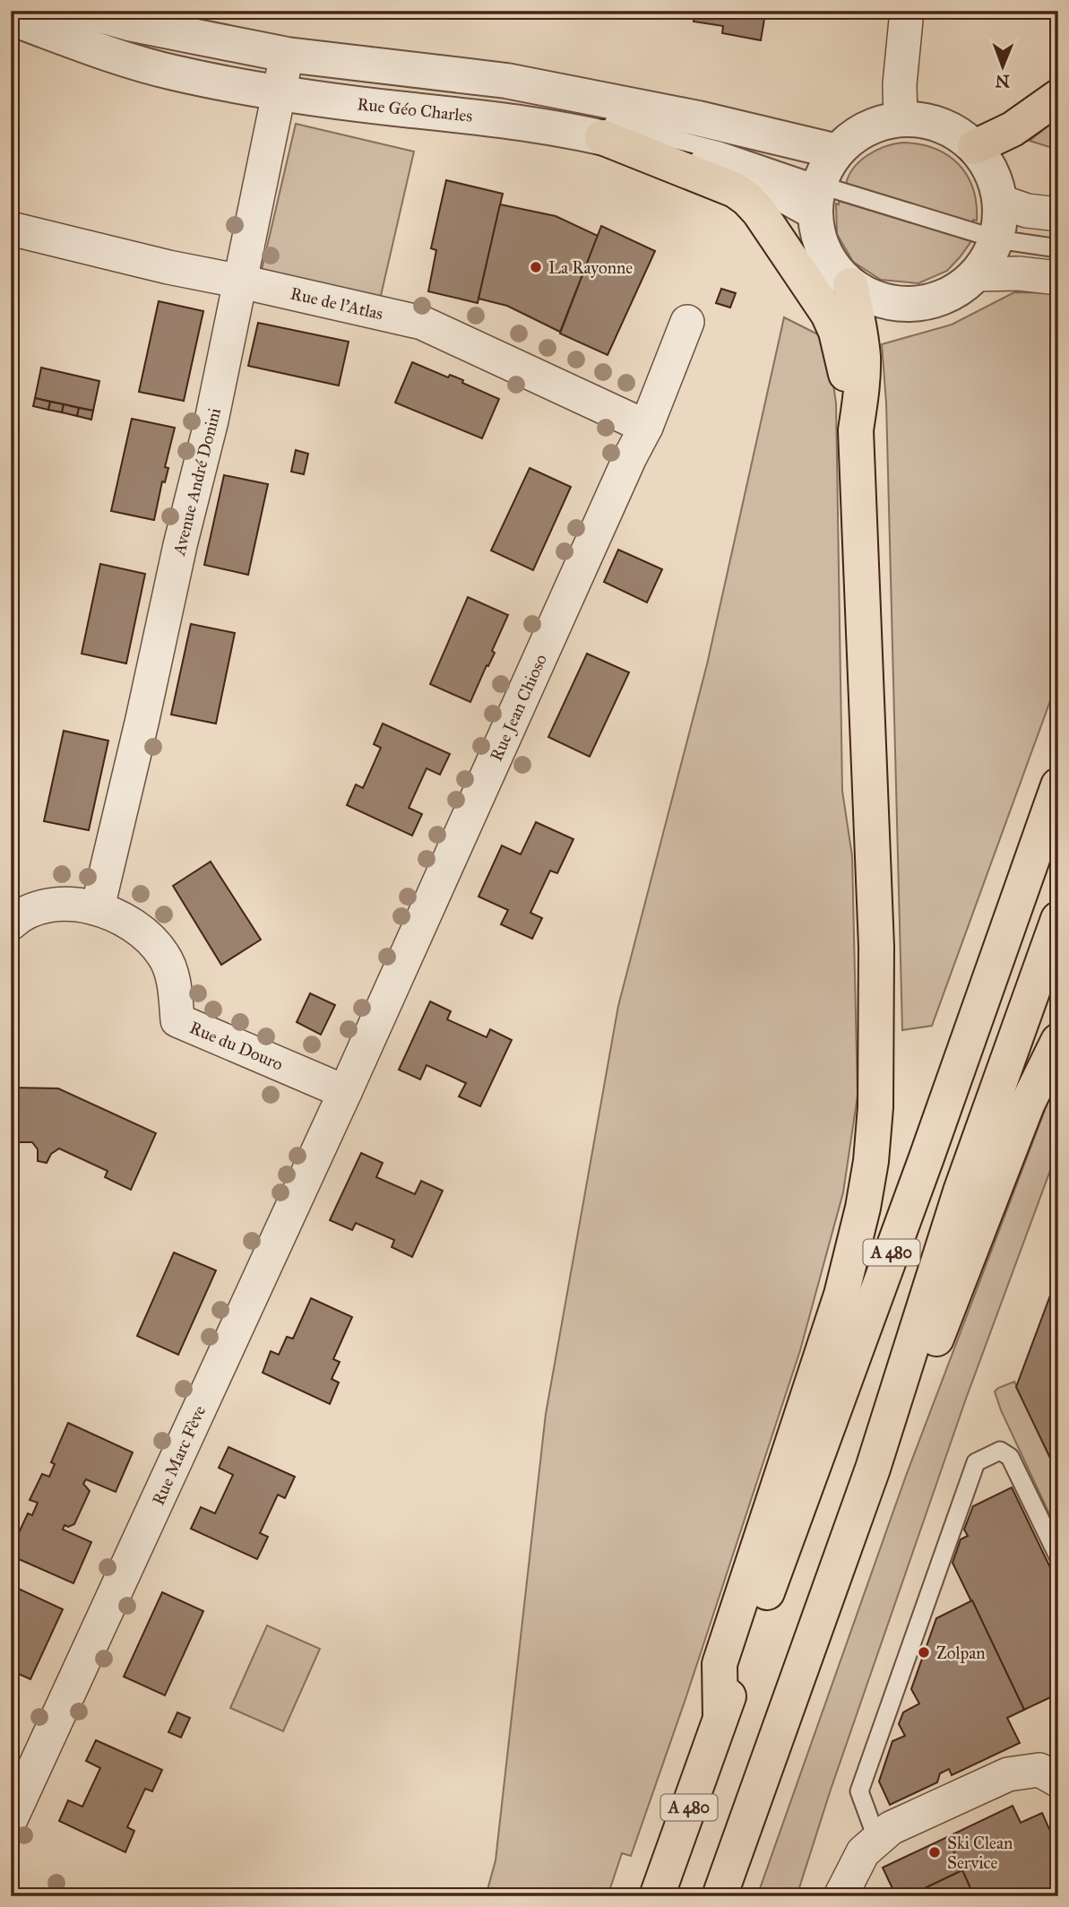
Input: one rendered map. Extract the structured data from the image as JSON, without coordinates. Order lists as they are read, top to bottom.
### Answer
{
  "streets": {
    "highway": ["A 480"],
    "street": [
      "Rue Géo Charles",
      "Rue de l'Atlas",
      "Avenue André Donini",
      "Rue Jean Chioso",
      "Rue du Douro",
      "Rue Marc Fève"
    ]
  },
  "crossings": [
    ["Rue Géo Charles", "Avenue André Donini"],
    ["Rue de l'Atlas", "Avenue André Donini"],
    ["Rue de l'Atlas", "Rue Jean Chioso"],
    ["Avenue André Donini", "Rue du Douro"],
    ["Rue Jean Chioso", "Rue du Douro"],
    ["Rue Jean Chioso", "Rue Marc Fève"],
    ["Rue du Douro", "Rue Marc Fève"]
  ],
  "places": ["La Rayonne", "Zolpan", "Ski Clean Service"],
  "north": "bottom"
}
